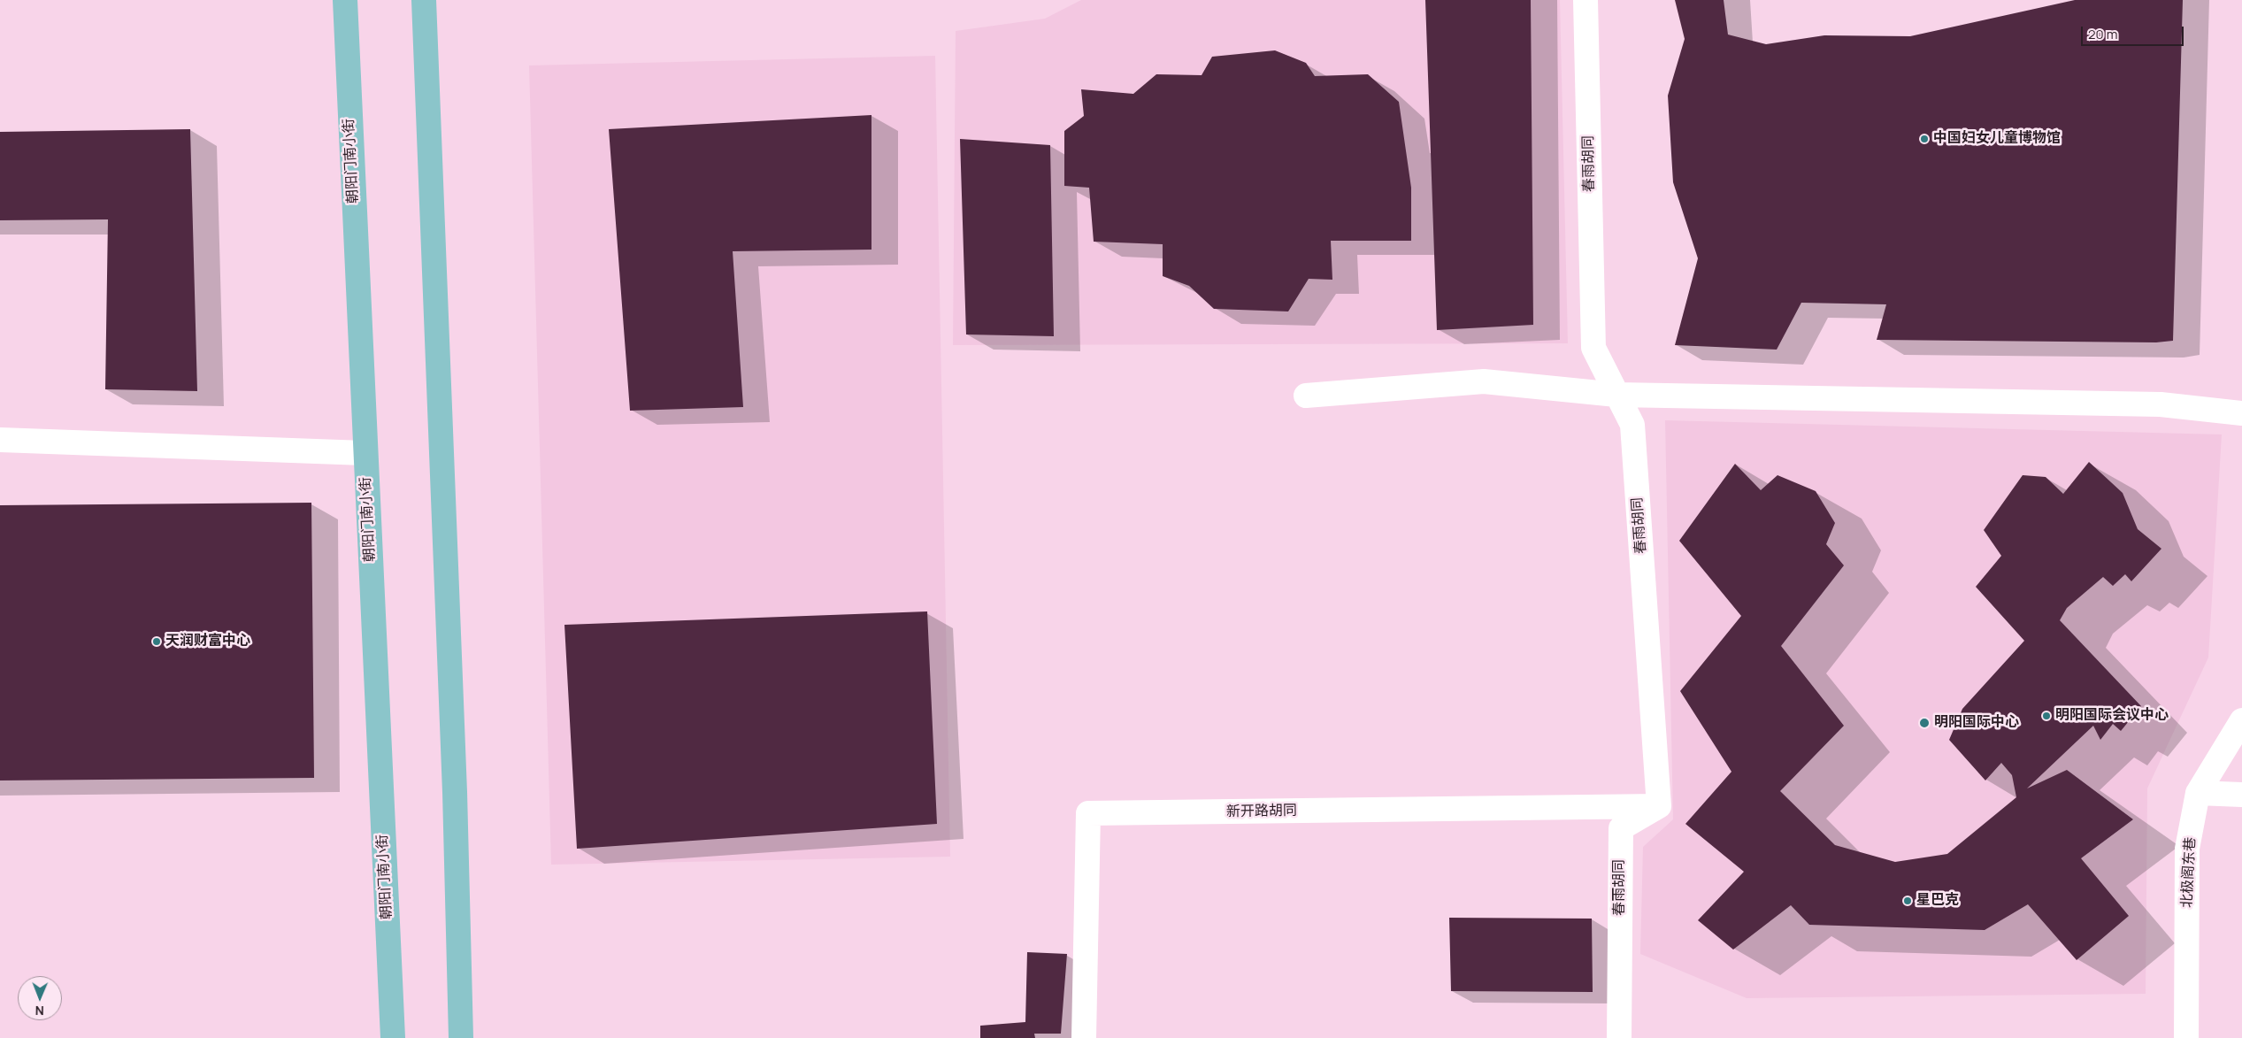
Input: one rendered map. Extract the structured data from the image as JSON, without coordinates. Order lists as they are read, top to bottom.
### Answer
{
  "streets": {
    "main road": ["朝阳门南小街"],
    "street": ["春雨胡同", "新开路胡同", "北极阁东巷"]
  },
  "crossings": [
    ["春雨胡同", "新开路胡同"]
  ],
  "places": [
    "中国妇女儿童博物馆",
    "天润财富中心",
    "明阳国际会议中心",
    "明阳国际中心",
    "星巴克"
  ],
  "scale_bar": "20 m",
  "north": "bottom"
}
